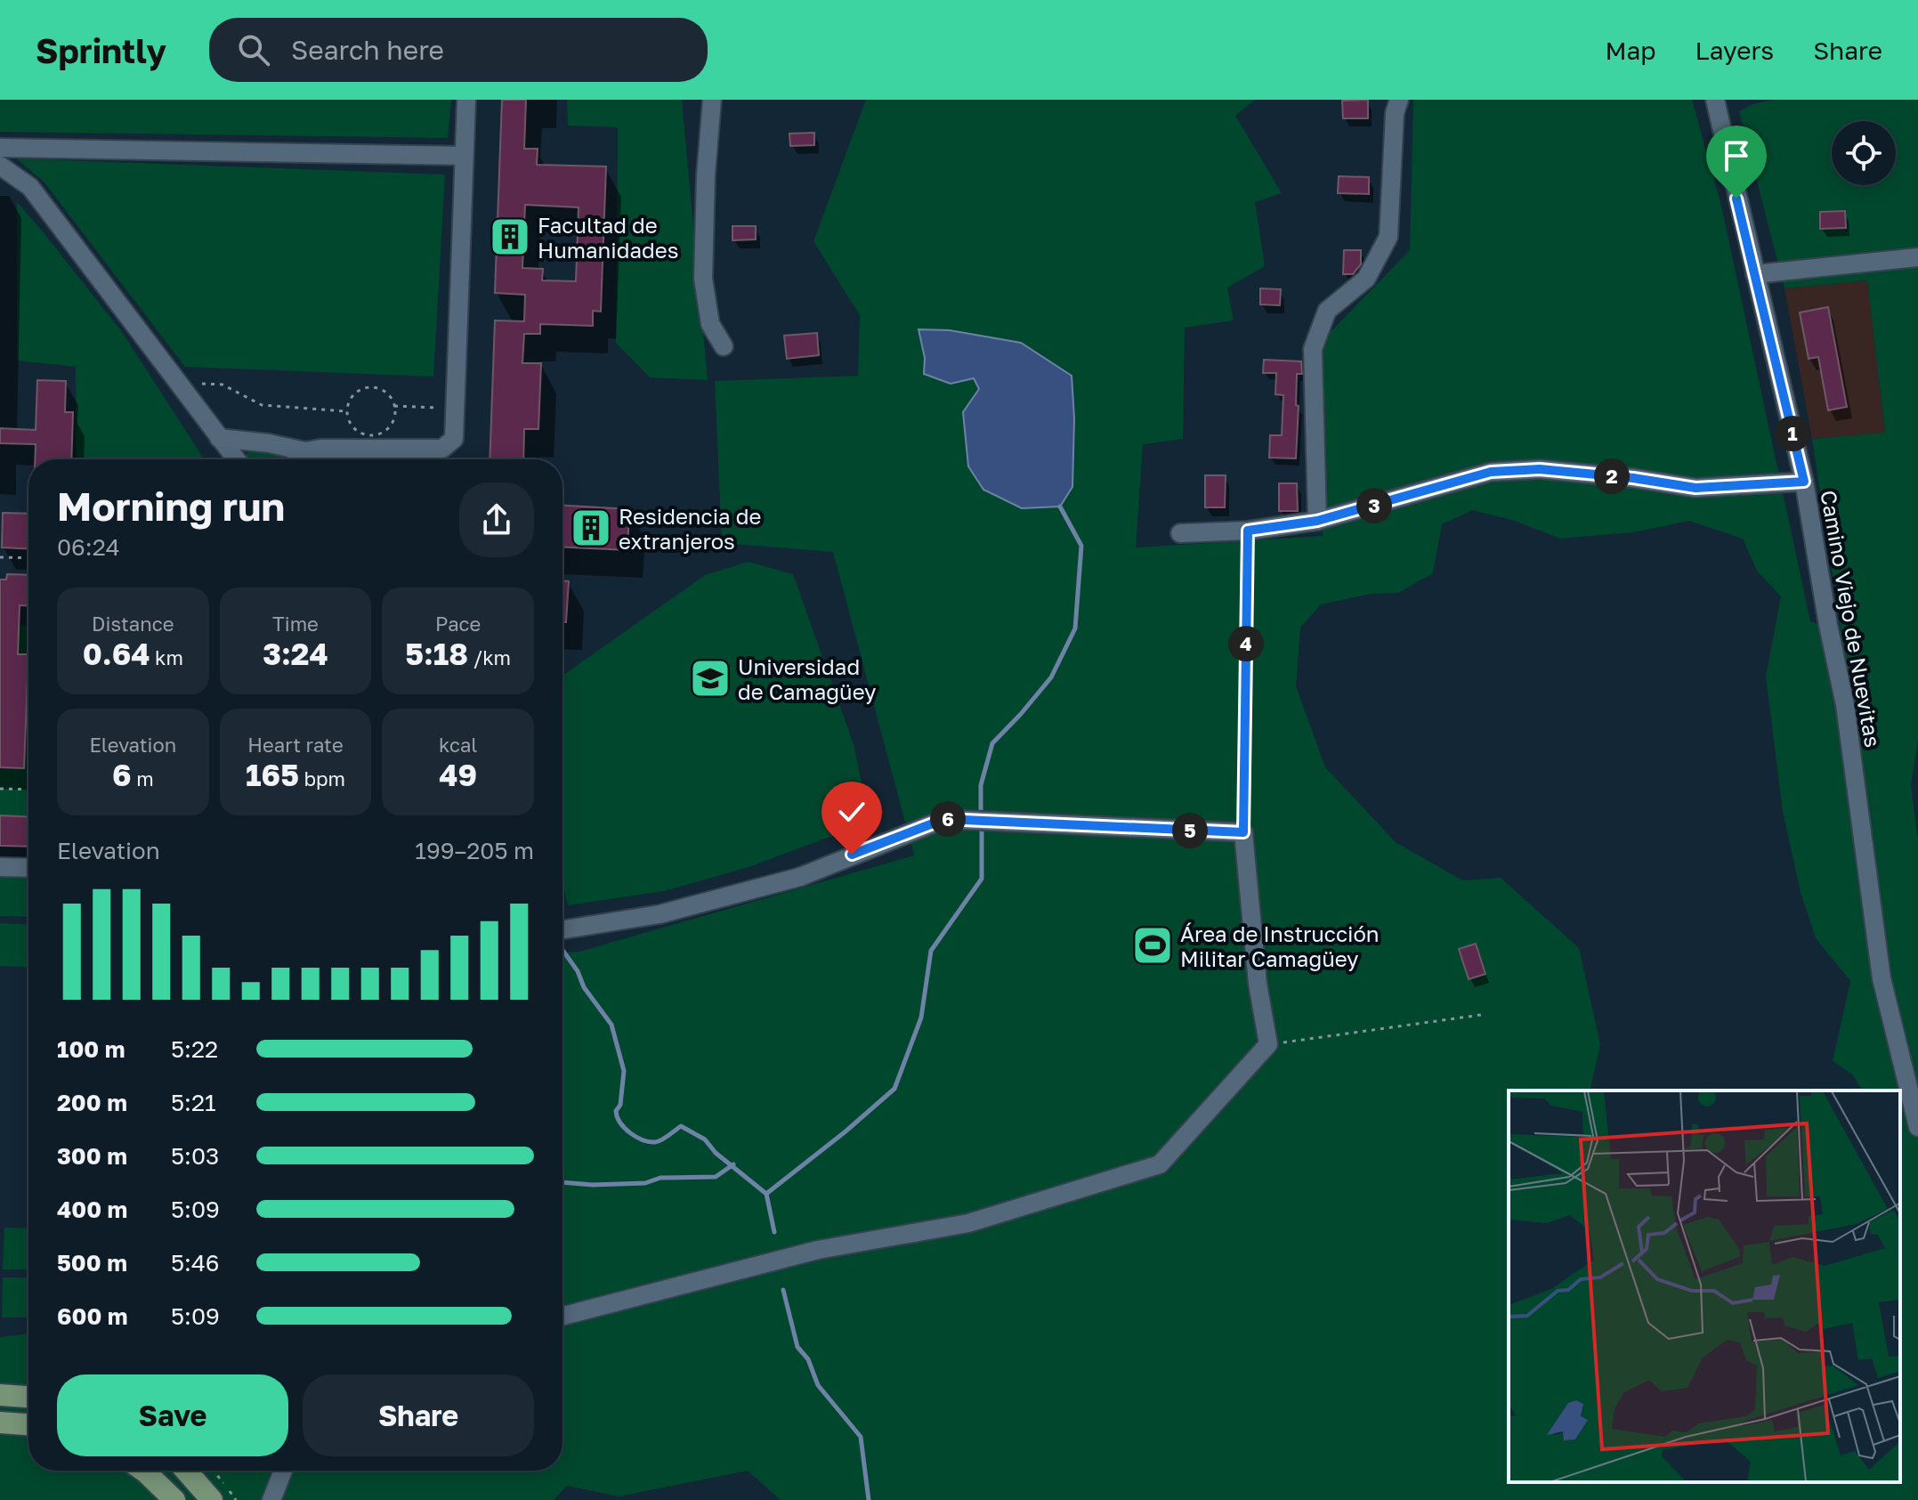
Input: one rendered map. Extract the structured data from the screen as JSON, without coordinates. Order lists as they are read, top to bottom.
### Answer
{
  "streets": {
    "street": ["Camino Viejo de Nuevitas"]
  },
  "places": {
    "building": ["Facultad de Humanidades", "Residencia de extranjeros"],
    "school or university": ["Universidad de Camagüey"],
    "sports": ["Área de Instrucción Militar Camagüey"]
  },
  "page": {
    "header": "Sprintly",
    "search": "Search here",
    "nav": ["Map", "Layers", "Share"],
    "pins": [
      "1",
      "2",
      "3",
      "4",
      "6",
      "5"
    ],
    "heading": ["Morning run", "06:24"],
    "stats": [
      ["Distance", "0.64 km"],
      ["Time", "3:24"],
      ["Pace", "5:18 /km"],
      ["Elevation", "6 m"],
      ["Heart rate", "165 bpm"],
      ["kcal", "49"]
    ],
    "chart": ["Elevation", "199–205 m"],
    "list": [
      {
        "name": "100 m",
        "note": "5:22"
      },
      {
        "name": "200 m",
        "note": "5:21"
      },
      {
        "name": "300 m",
        "note": "5:03"
      },
      {
        "name": "400 m",
        "note": "5:09"
      },
      {
        "name": "500 m",
        "note": "5:46"
      },
      {
        "name": "600 m",
        "note": "5:09"
      }
    ],
    "buttons": ["Save", "Share"]
  }
}
